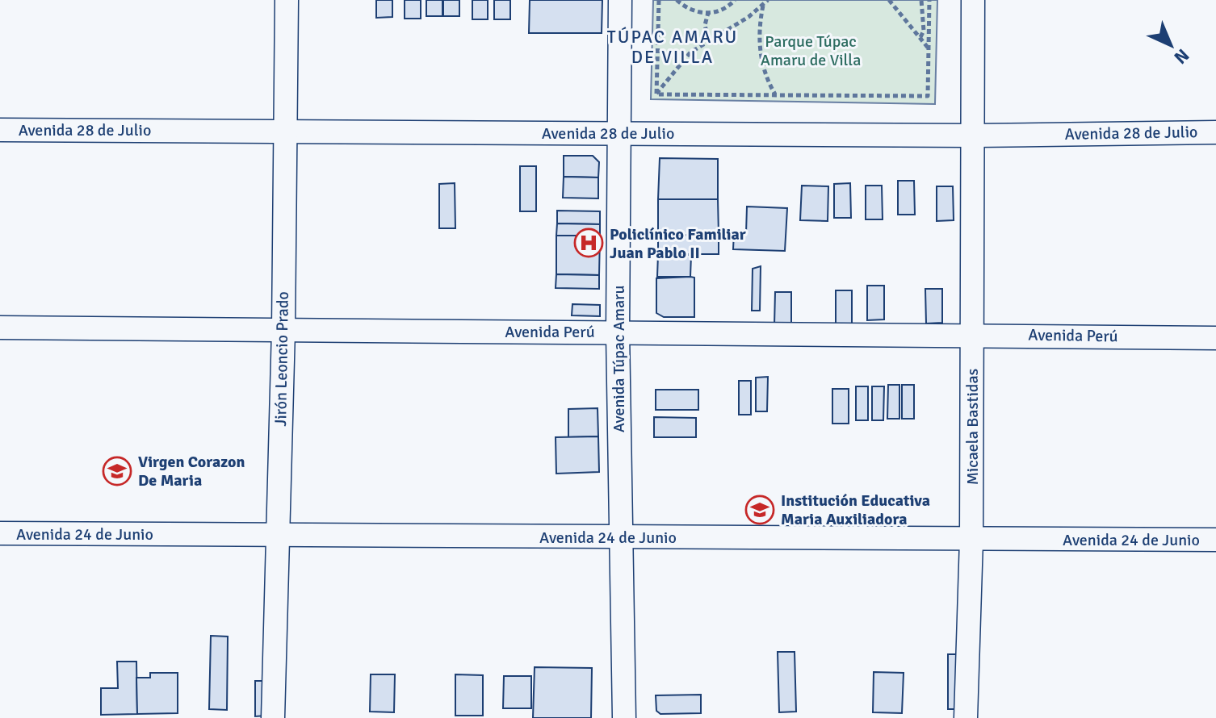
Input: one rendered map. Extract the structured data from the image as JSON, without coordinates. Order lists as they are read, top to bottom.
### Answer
{
  "streets": {
    "street": [
      "Avenida 28 de Julio",
      "Avenida Perú",
      "Jirón Leoncio Prado",
      "Avenida Túpac Amaru",
      "Micaela Bastidas",
      "Avenida 24 de Junio"
    ]
  },
  "crossings": [
    ["Avenida 28 de Julio", "Jirón Leoncio Prado"],
    ["Avenida 28 de Julio", "Avenida Túpac Amaru"],
    ["Avenida 28 de Julio", "Micaela Bastidas"],
    ["Avenida Perú", "Jirón Leoncio Prado"],
    ["Avenida Perú", "Avenida Túpac Amaru"],
    ["Avenida Perú", "Micaela Bastidas"],
    ["Jirón Leoncio Prado", "Avenida 24 de Junio"],
    ["Avenida Túpac Amaru", "Avenida 24 de Junio"],
    ["Micaela Bastidas", "Avenida 24 de Junio"]
  ],
  "districts": ["TÚPAC AMARU DE VILLA"],
  "parks": ["Parque Túpac Amaru de Villa"],
  "places": {
    "hospital": ["Policlínico Familiar Juan Pablo II"],
    "school or university": ["Virgen Corazon De Maria", "Institución Educativa Maria Auxiliadora"]
  },
  "north": "bottom right"
}
